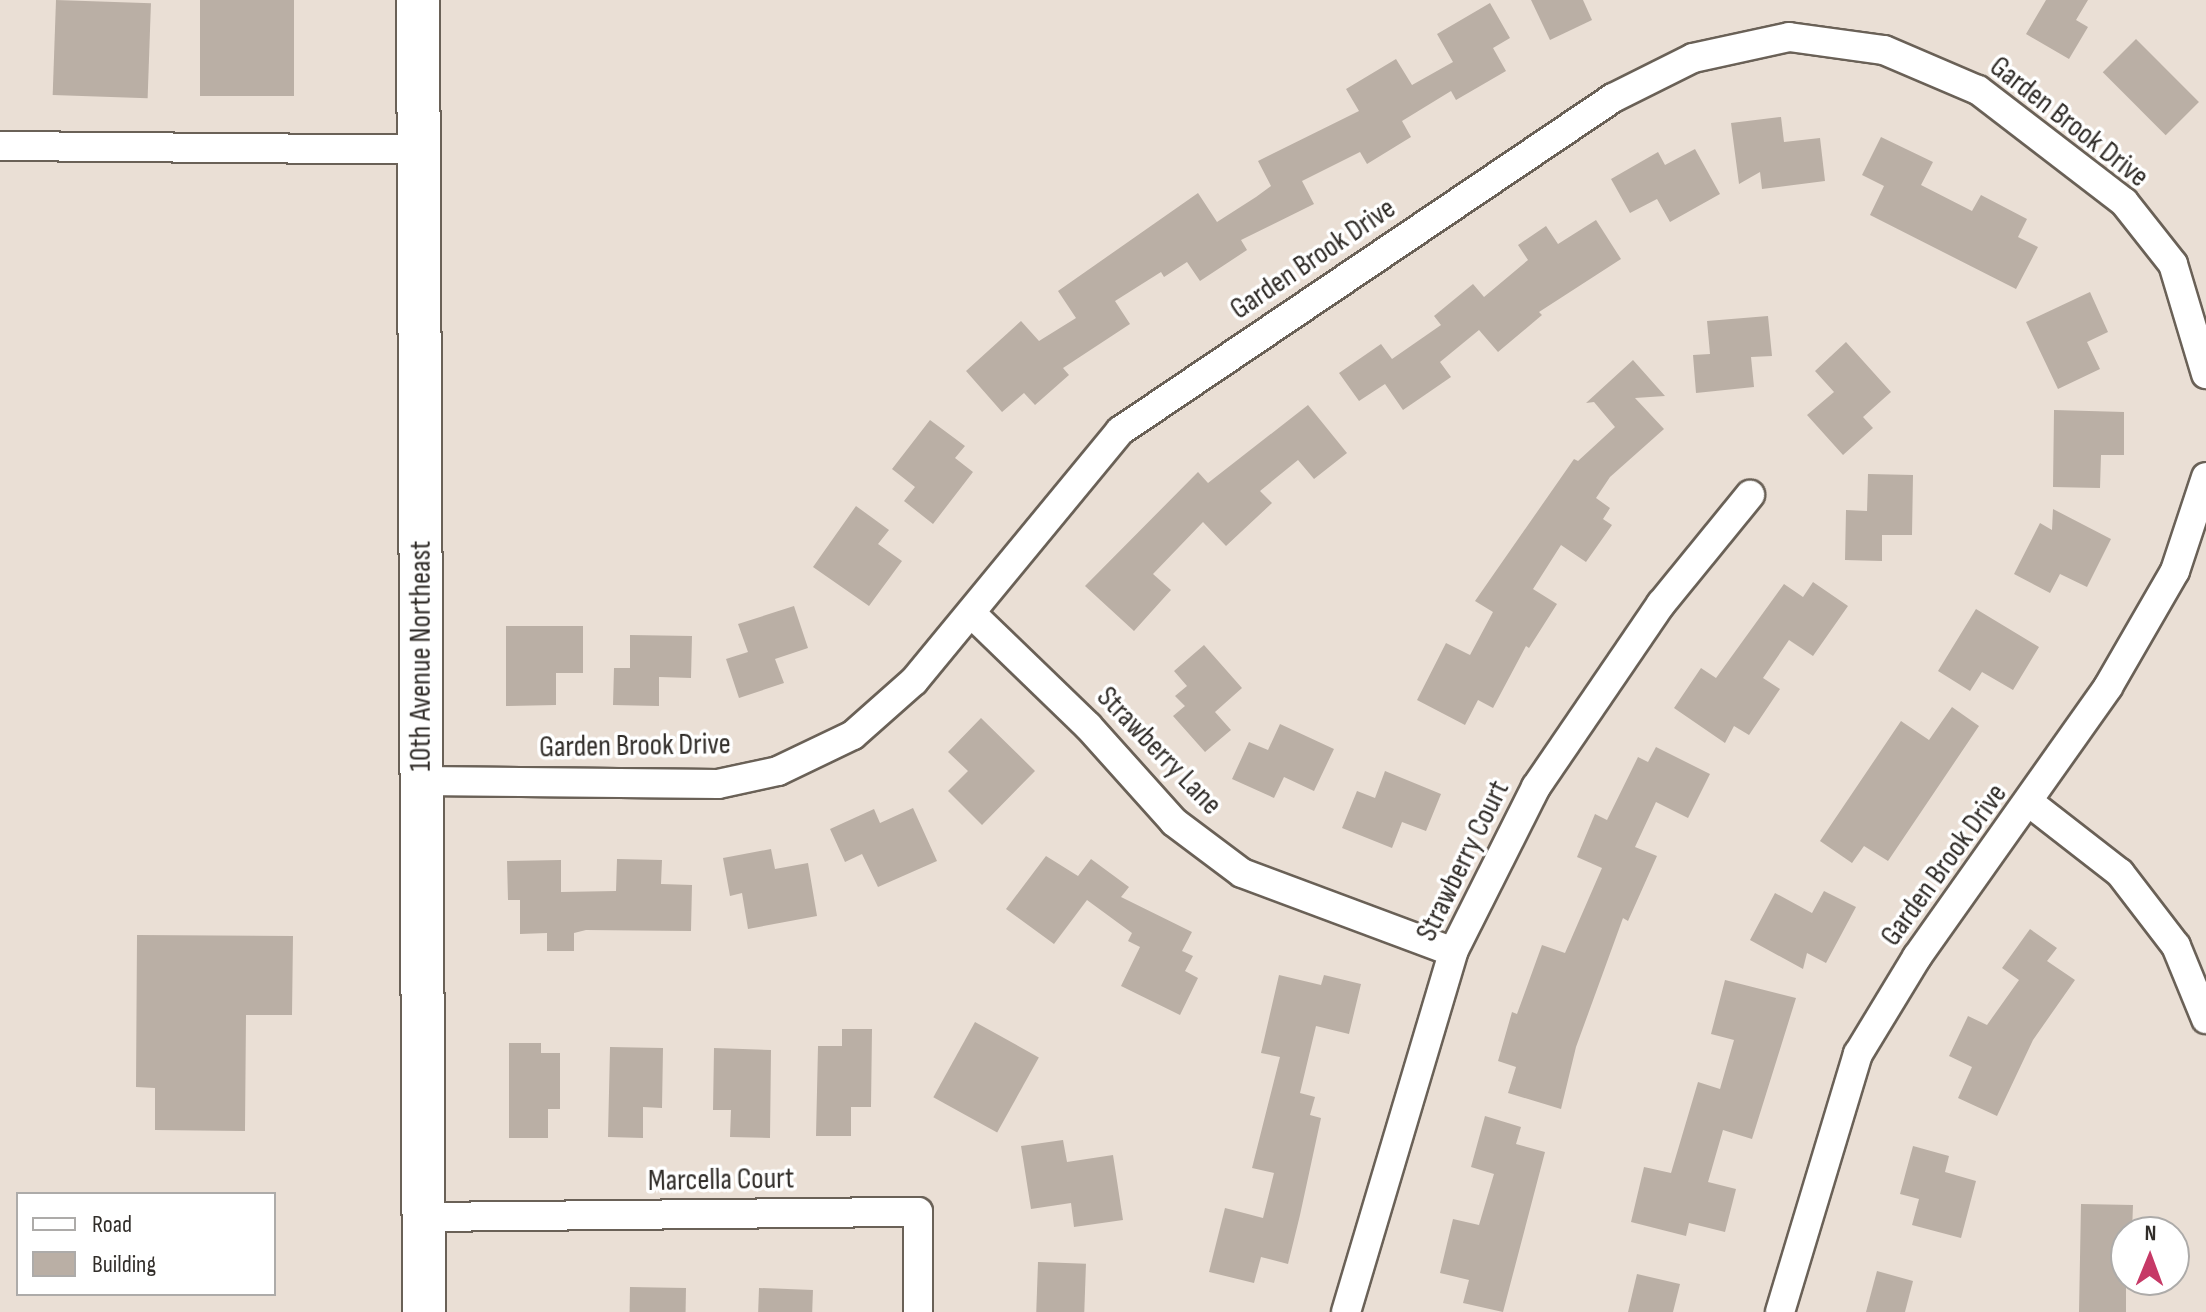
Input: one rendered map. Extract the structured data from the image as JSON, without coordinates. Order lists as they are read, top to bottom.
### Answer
{
  "streets": {
    "street": [
      "Garden Brook Drive",
      "10th Avenue Northeast",
      "Strawberry Lane",
      "Strawberry Court",
      "Marcella Court"
    ]
  },
  "crossings": [
    ["Garden Brook Drive", "10th Avenue Northeast"],
    ["Garden Brook Drive", "Strawberry Lane"],
    ["10th Avenue Northeast", "Marcella Court"],
    ["Strawberry Lane", "Strawberry Court"]
  ],
  "legend": ["Road", "Building"],
  "north": "top"
}
